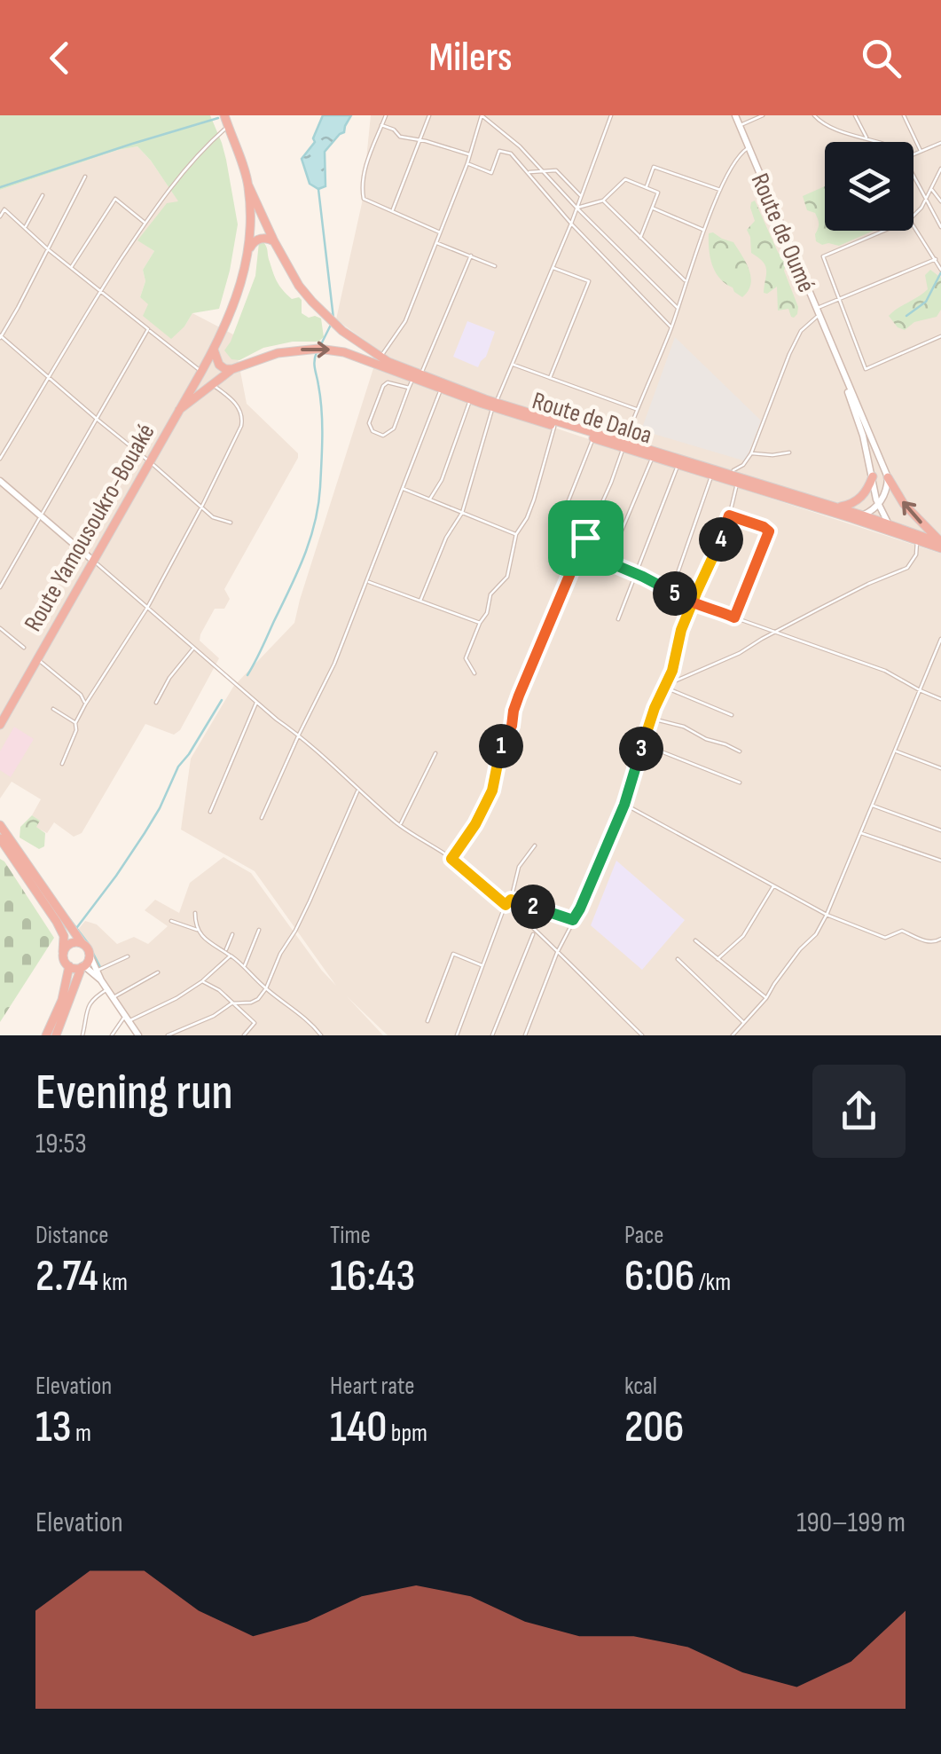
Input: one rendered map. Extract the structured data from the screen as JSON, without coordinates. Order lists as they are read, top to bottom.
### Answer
{
  "streets": {
    "highway": ["Route de Daloa", "Route Yamousoukro-Bouaké"],
    "main road": ["Route de Oumé"]
  },
  "crossings": [
    ["Route de Daloa", "Route Yamousoukro-Bouaké"]
  ],
  "page": {
    "header": "Milers",
    "pins": [
      "4",
      "5",
      "1",
      "3",
      "2"
    ],
    "heading": ["Evening run", "19:53"],
    "stats": [
      ["Distance", "2.74 km"],
      ["Time", "16:43"],
      ["Pace", "6:06 /km"],
      ["Elevation", "13 m"],
      ["Heart rate", "140 bpm"],
      ["kcal", "206"]
    ],
    "chart": ["Elevation", "190–199 m"]
  }
}
